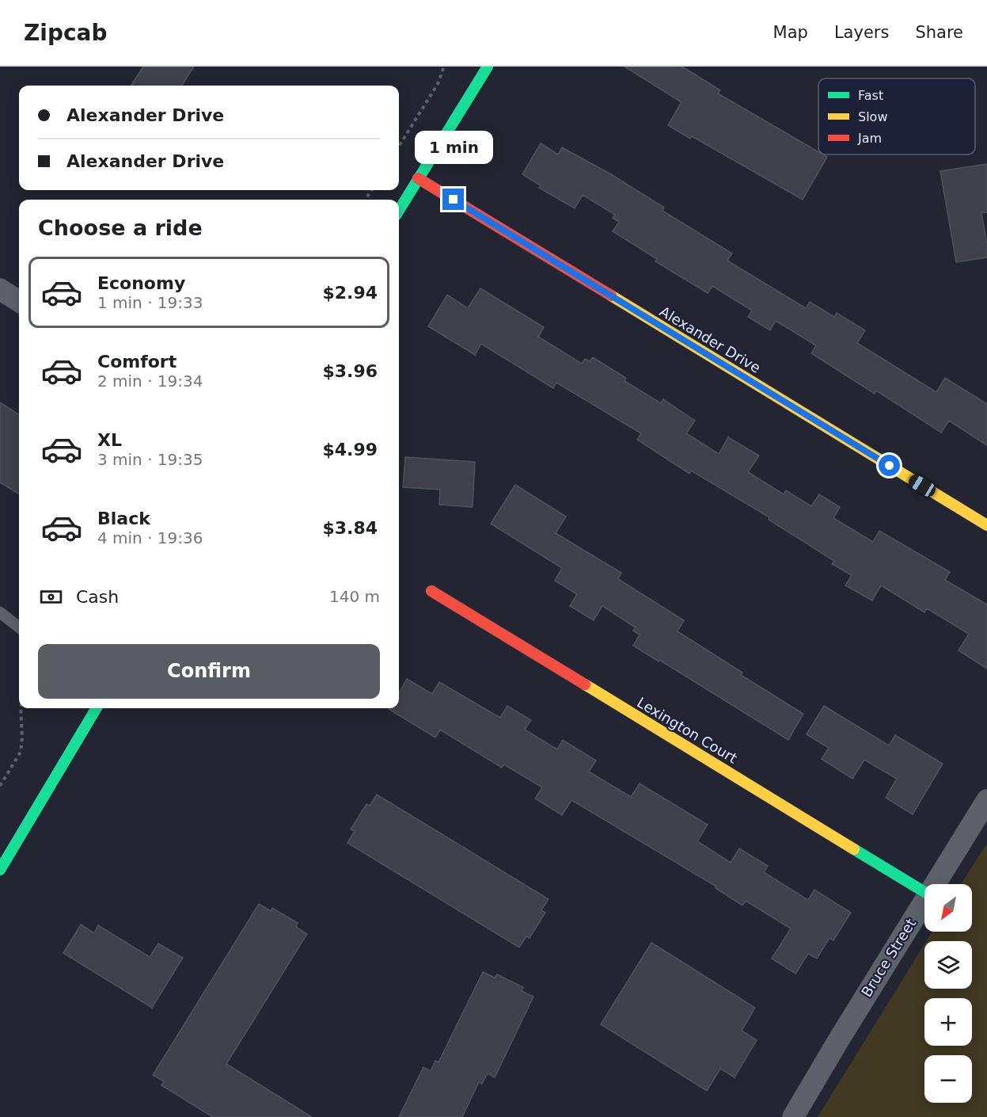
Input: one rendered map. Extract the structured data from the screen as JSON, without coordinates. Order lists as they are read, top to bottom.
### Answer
{
  "streets": {
    "street": ["Alexander Drive", "Lexington Court", "Bruce Street"]
  },
  "legend": ["Fast", "Slow", "Jam"],
  "north": "bottom left",
  "page": {
    "header": "Zipcab",
    "nav": ["Map", "Layers", "Share"],
    "banner": ["Alexander Drive", "Alexander Drive"],
    "bubble": "1 min",
    "heading": "Choose a ride",
    "list": [
      {
        "name": "Economy",
        "note": "1 min · 19:33",
        "value": "$2.94"
      },
      {
        "name": "Comfort",
        "note": "2 min · 19:34",
        "value": "$3.96"
      },
      {
        "name": "XL",
        "note": "3 min · 19:35",
        "value": "$4.99"
      },
      {
        "name": "Black",
        "note": "4 min · 19:36",
        "value": "$3.84"
      }
    ],
    "pay": ["Cash", "140 m"],
    "buttons": "Confirm",
    "map_buttons": ["+", "−"]
  }
}
